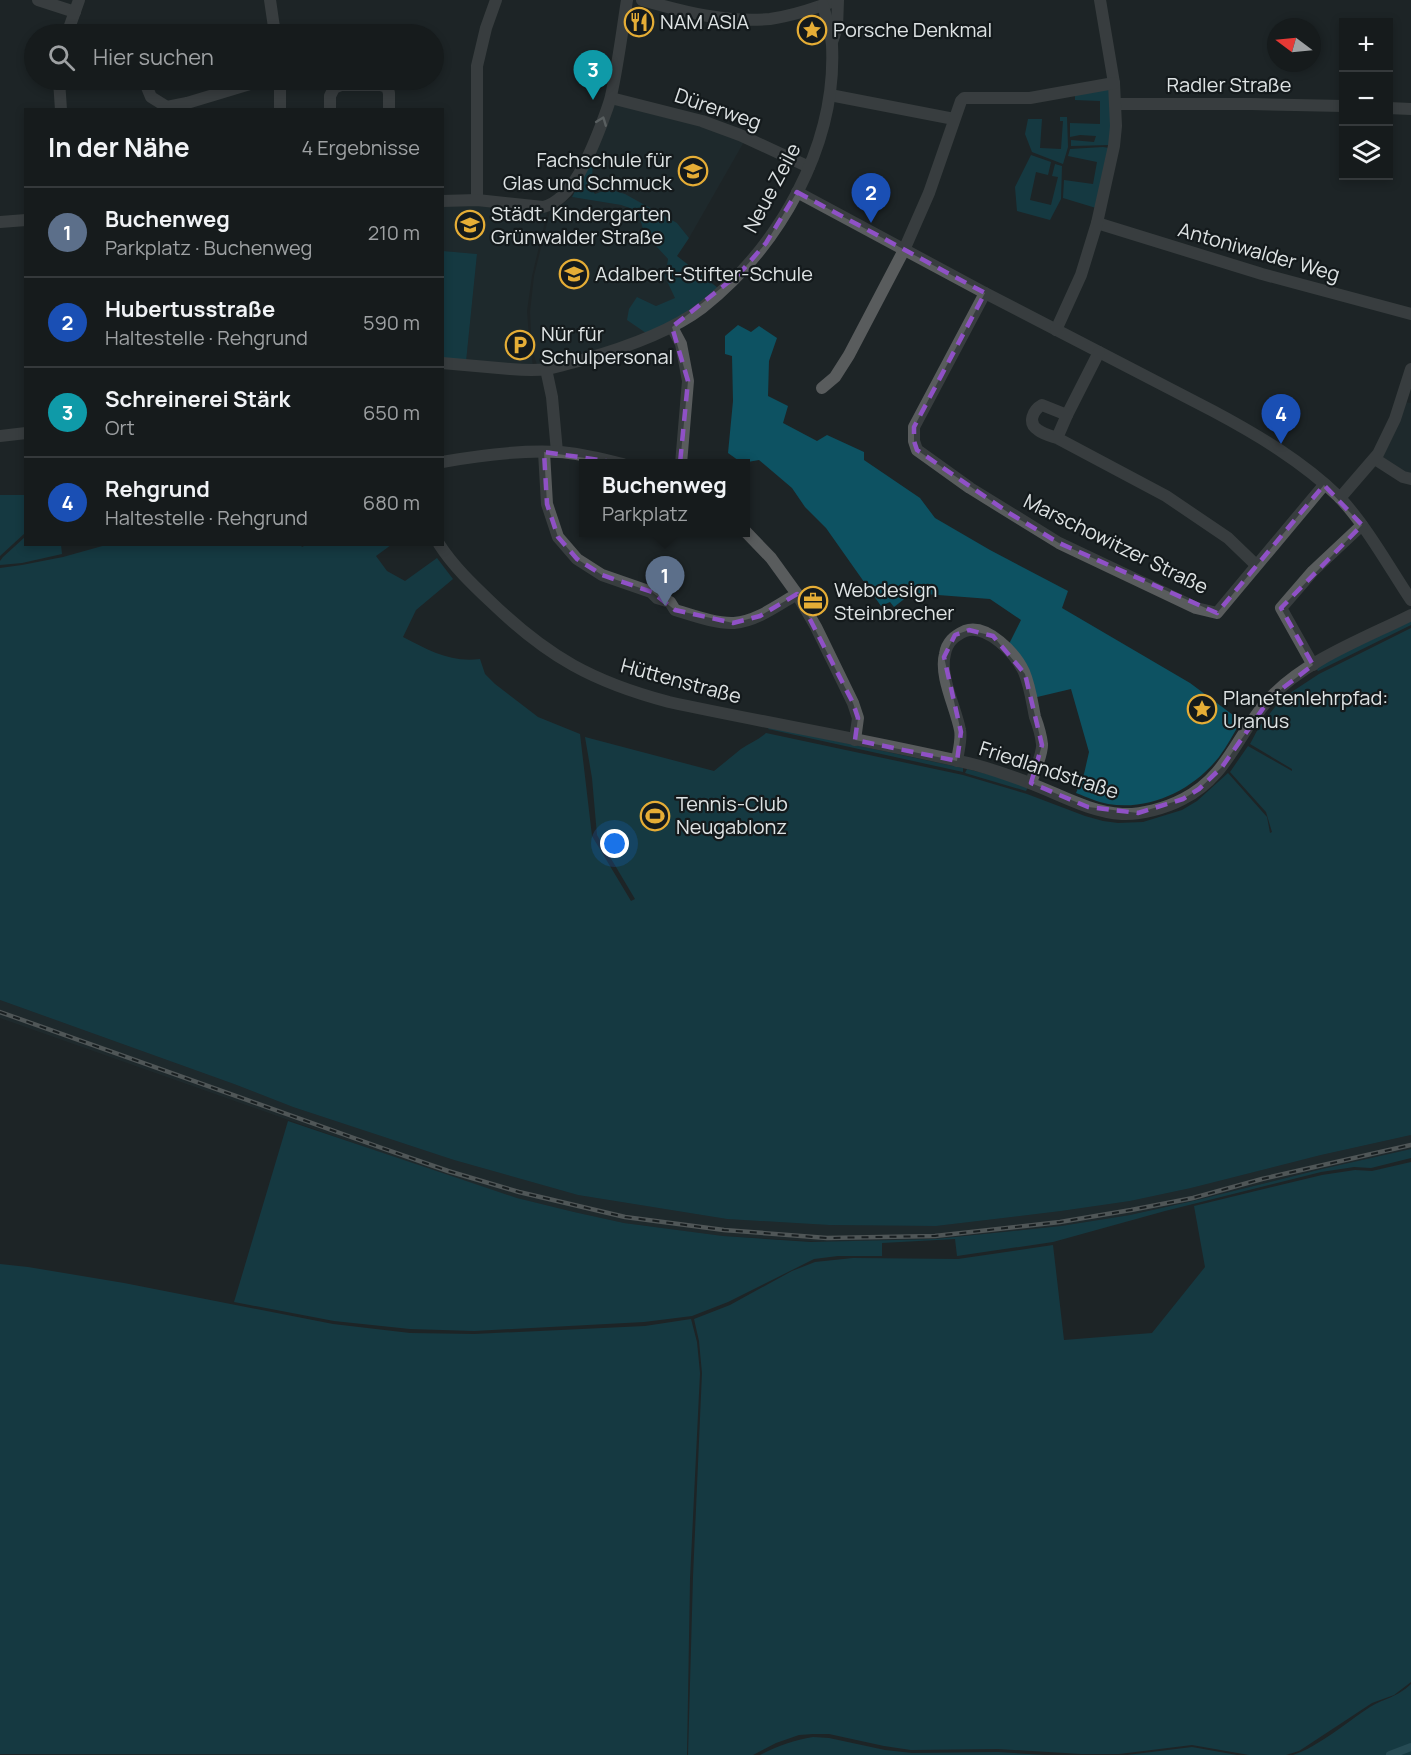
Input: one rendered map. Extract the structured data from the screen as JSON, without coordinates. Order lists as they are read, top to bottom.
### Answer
{
  "streets": {
    "street": [
      "Radler Straße",
      "Dürerweg",
      "Neue Zeile",
      "Antoniwalder Weg",
      "Marschowitzer Straße",
      "Hüttenstraße",
      "Friedlandstraße"
    ]
  },
  "crossings": [
    ["Dürerweg", "Neue Zeile"],
    ["Hüttenstraße", "Friedlandstraße"]
  ],
  "places": {
    "restaurant": ["NAM ASIA"],
    "place": ["Porsche Denkmal", "Planetenlehrpfad: Uranus"],
    "school or university": ["Fachschule für Glas und Schmuck", "Städt. Kindergarten Grünwalder Straße", "Adalbert-Stifter-Schule"],
    "parking": ["Nür für Schulpersonal"],
    "office": ["Webdesign Steinbrecher"],
    "sports": ["Tennis-Club Neugablonz"]
  },
  "north": "left",
  "page": {
    "map_buttons": ["+", "−"],
    "search": "Hier suchen",
    "pins": [
      "3",
      "2",
      "4",
      "1"
    ],
    "heading": ["In der Nähe", "4 Ergebnisse"],
    "list": [
      {
        "mark": "1",
        "name": "Buchenweg",
        "note": "Parkplatz · Buchenweg",
        "value": "210 m"
      },
      {
        "mark": "2",
        "name": "Hubertusstraße",
        "note": "Haltestelle · Rehgrund",
        "value": "590 m"
      },
      {
        "mark": "3",
        "name": "Schreinerei Stärk",
        "note": "Ort",
        "value": "650 m"
      },
      {
        "mark": "4",
        "name": "Rehgrund",
        "note": "Haltestelle · Rehgrund",
        "value": "680 m"
      }
    ],
    "popup": ["Buchenweg", "Parkplatz"]
  }
}
